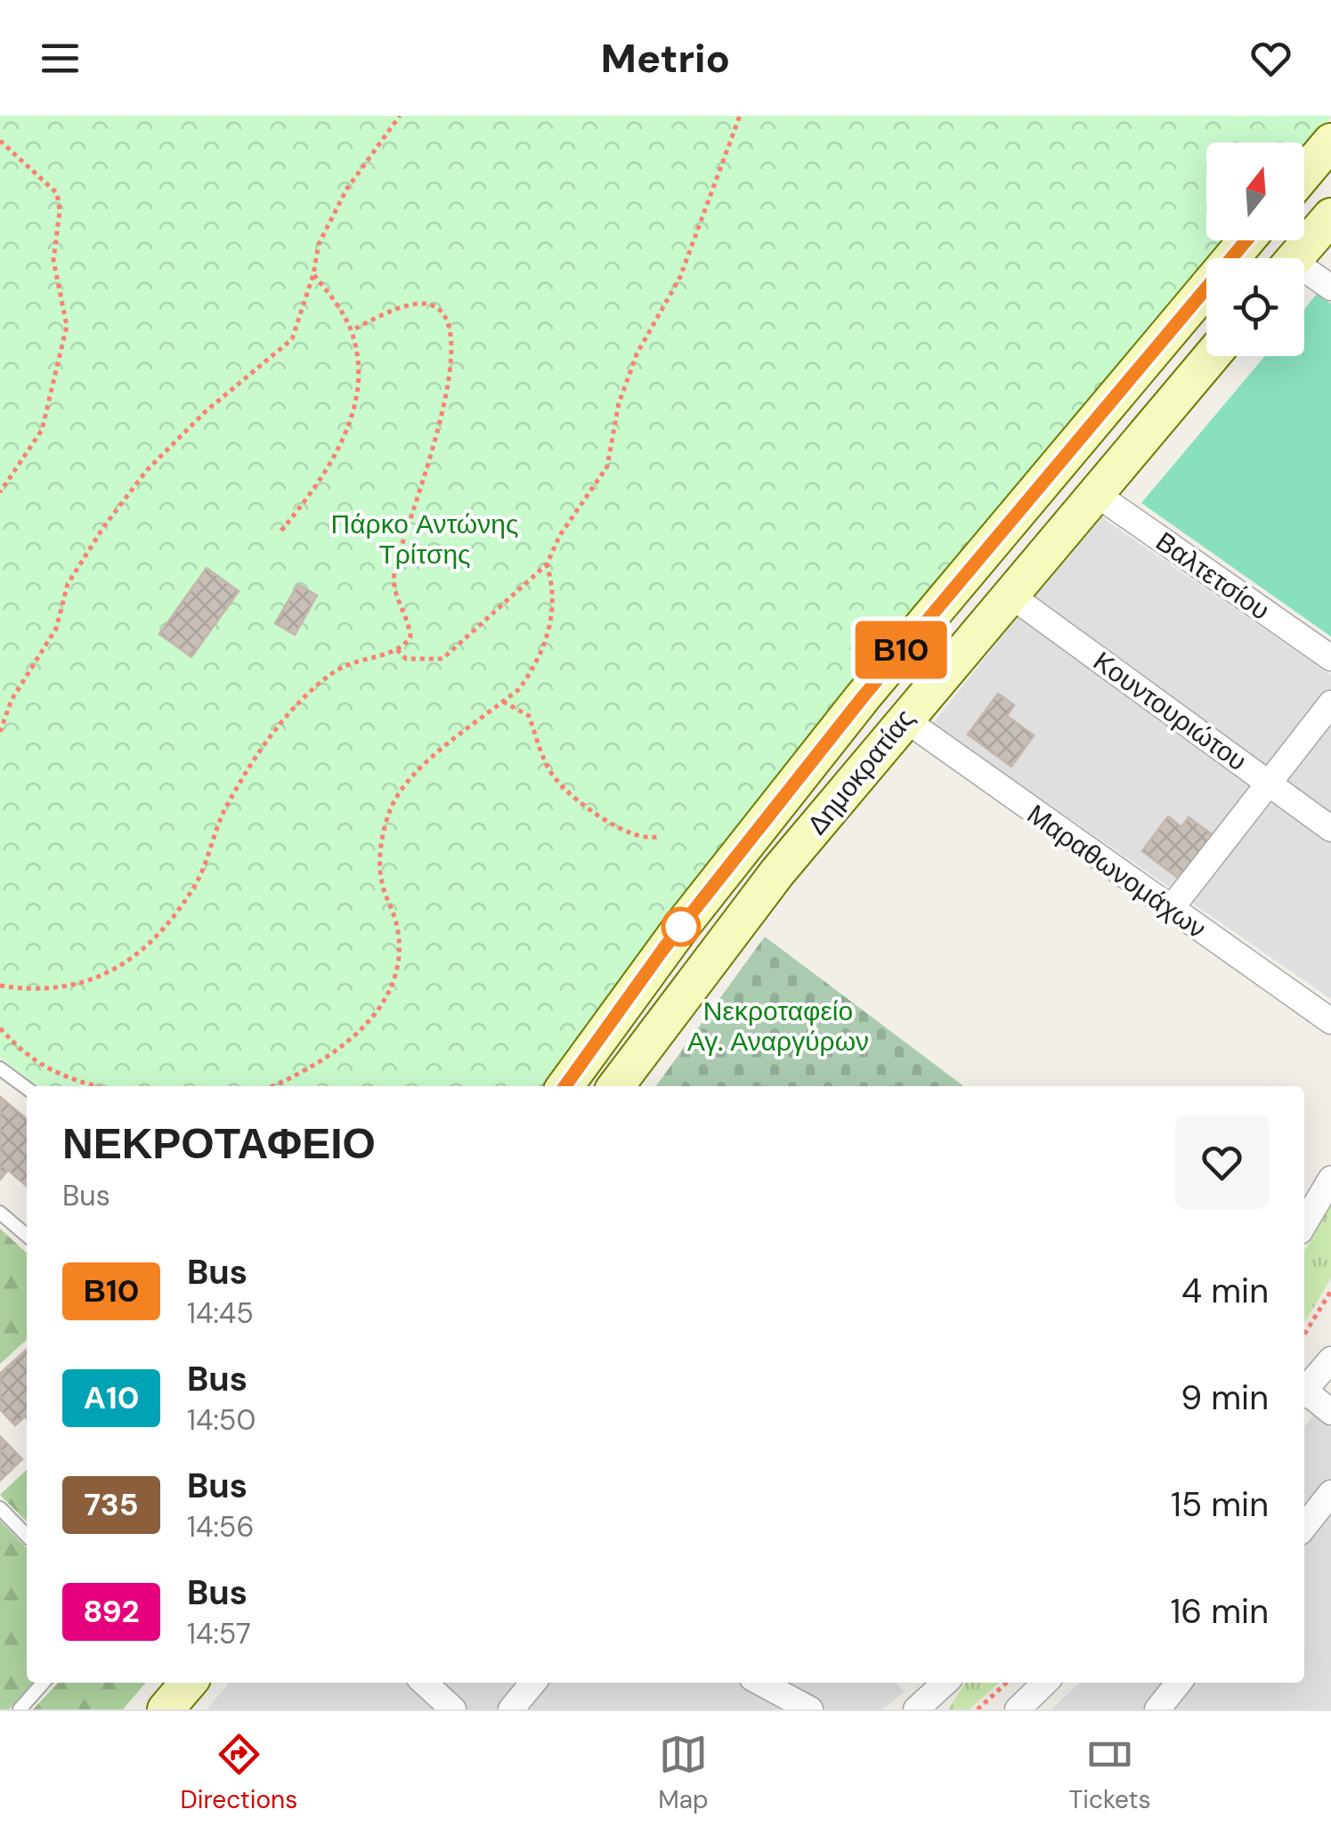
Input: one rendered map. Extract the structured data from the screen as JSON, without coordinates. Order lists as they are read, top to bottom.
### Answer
{
  "streets": {
    "main road": ["Δημοκρατίας"],
    "street": ["Βαλτετσίου", "Κουντουριώτου", "Μαραθωνομάχων"]
  },
  "crossings": [
    ["Βαλτετσίου", "Δημοκρατίας"],
    ["Κουντουριώτου", "Δημοκρατίας"],
    ["Δημοκρατίας", "Μαραθωνομάχων"]
  ],
  "parks": ["Πάρκο Αντώνης Τρίτσης", "Νεκροταφείο Αγ. Αναργύρων"],
  "lines": ["bus line Β10"],
  "north": "top",
  "page": {
    "header": "Metrio",
    "on_map": "Β10",
    "heading": ["ΝΕΚΡΟΤΑΦΕΙΟ", "Bus"],
    "list": [
      {
        "mark": "Β10",
        "name": "Bus",
        "note": "14:45",
        "value": "4 min"
      },
      {
        "mark": "Α10",
        "name": "Bus",
        "note": "14:50",
        "value": "9 min"
      },
      {
        "mark": "735",
        "name": "Bus",
        "note": "14:56",
        "value": "15 min"
      },
      {
        "mark": "892",
        "name": "Bus",
        "note": "14:57",
        "value": "16 min"
      }
    ],
    "tabs": ["Directions", "Map", "Tickets"]
  }
}
